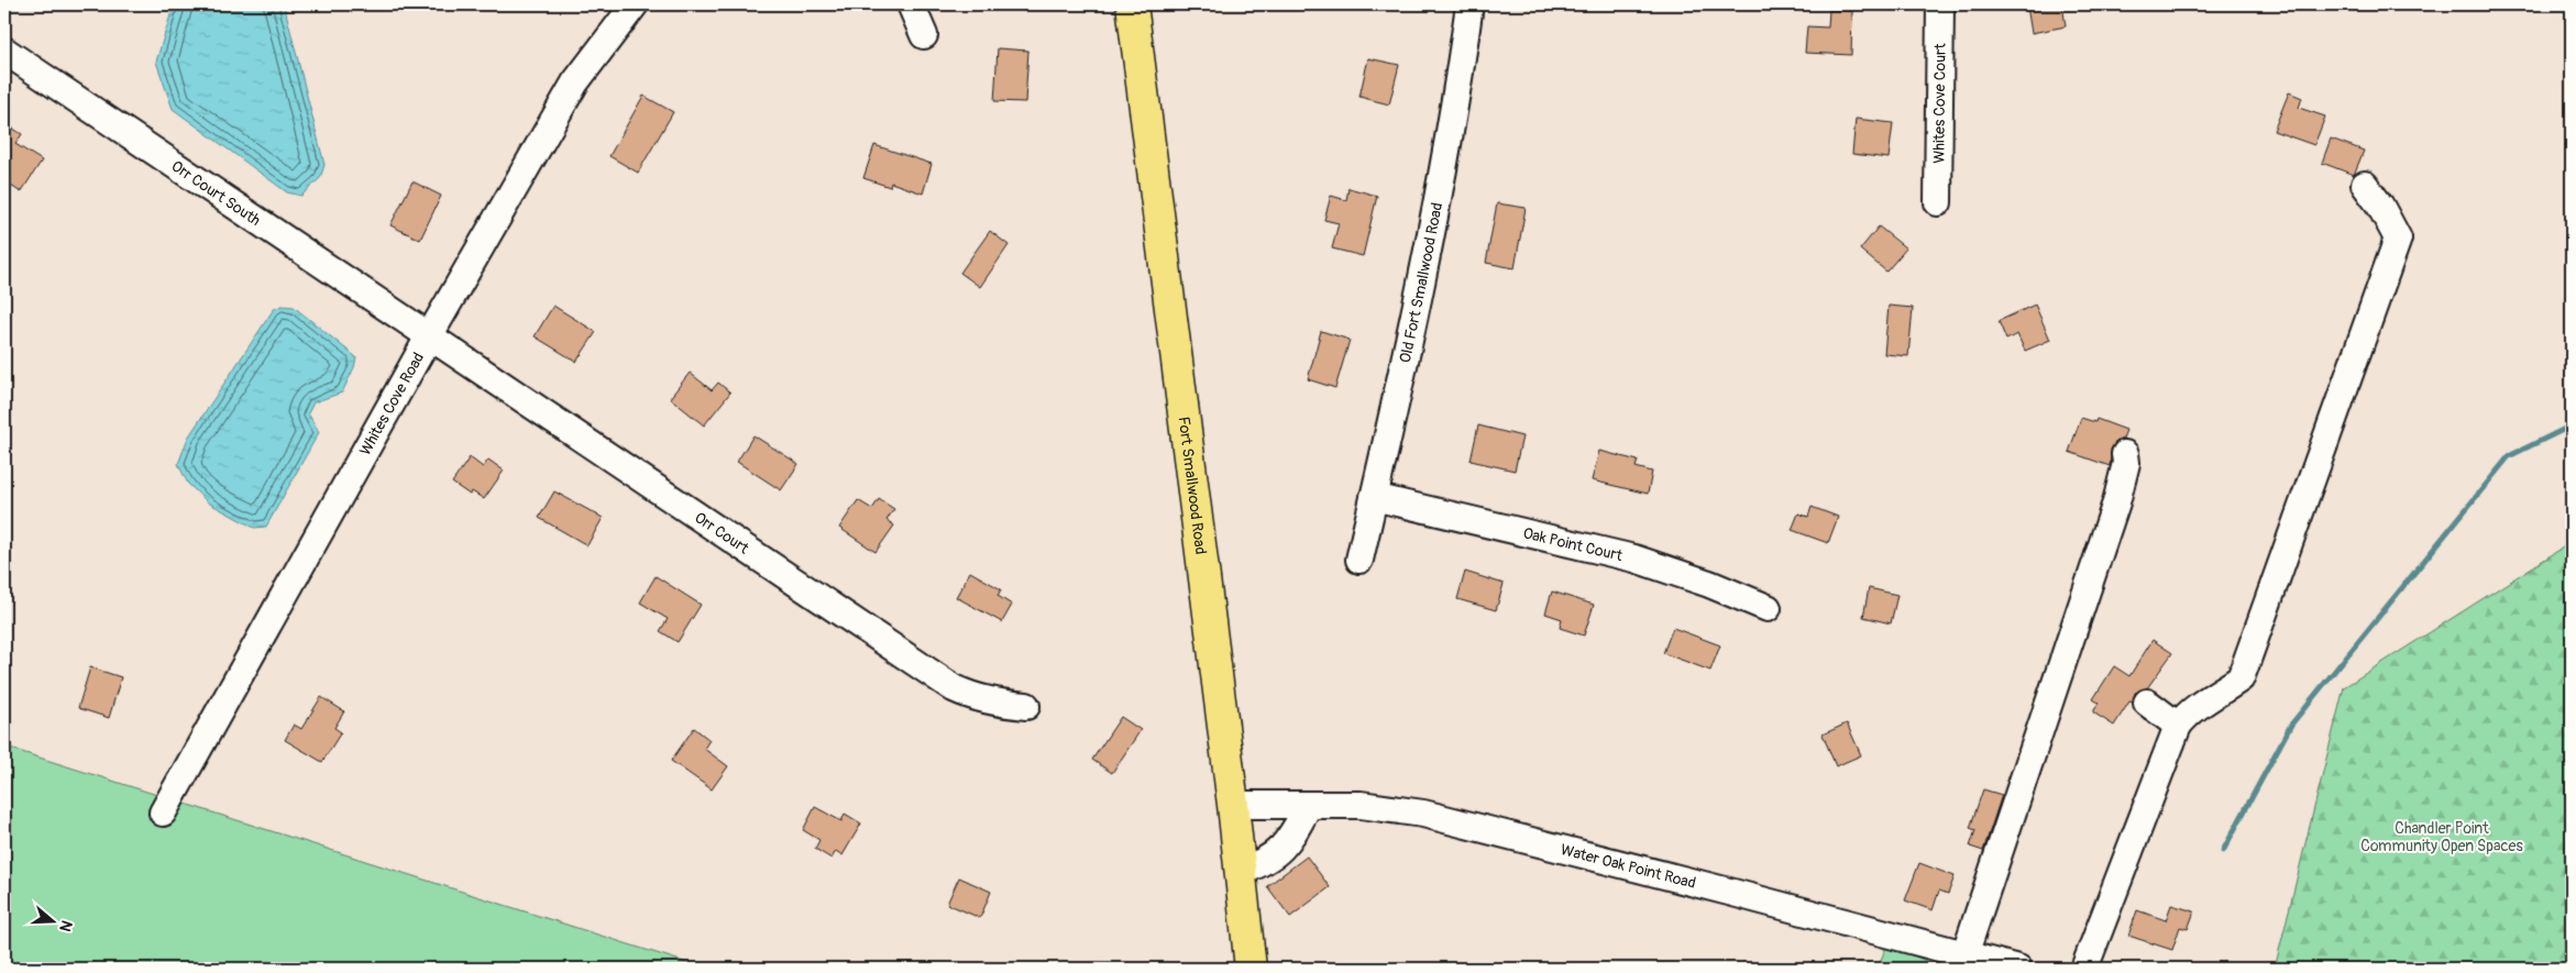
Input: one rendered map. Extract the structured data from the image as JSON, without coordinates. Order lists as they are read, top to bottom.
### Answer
{
  "streets": {
    "main road": ["Fort Smallwood Road"],
    "street": [
      "Whites Cove Court",
      "Orr Court South",
      "Old Fort Smallwood Road",
      "Whites Cove Road",
      "Orr Court",
      "Oak Point Court",
      "Water Oak Point Road"
    ]
  },
  "crossings": [
    ["Orr Court South", "Whites Cove Road"],
    ["Orr Court South", "Orr Court"],
    ["Old Fort Smallwood Road", "Oak Point Court"],
    ["Whites Cove Road", "Orr Court"],
    ["Fort Smallwood Road", "Water Oak Point Road"]
  ],
  "parks": ["Chandler Point Community Open Spaces"],
  "north": "right"
}
